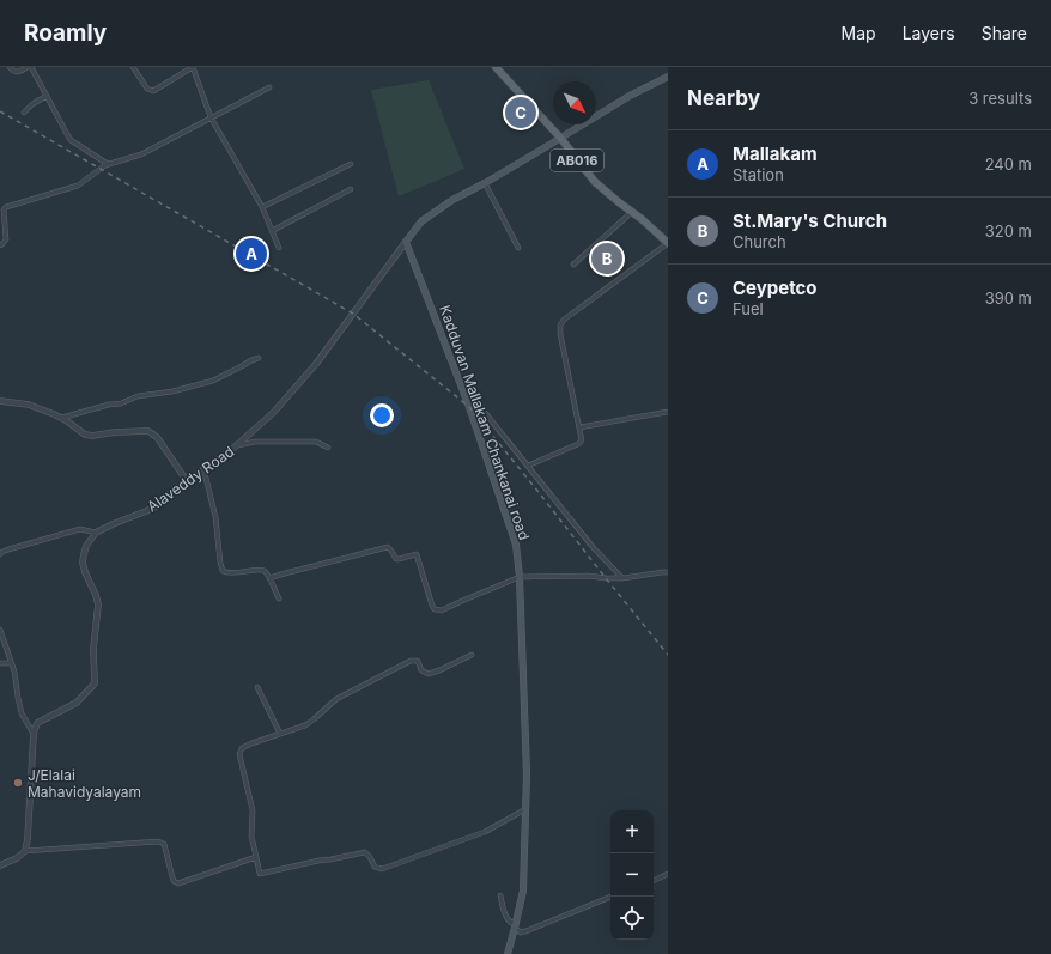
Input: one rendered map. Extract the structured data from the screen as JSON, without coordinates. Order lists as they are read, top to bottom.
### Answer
{
  "streets": {
    "main road": ["AB016", "Kadduvan Mallakam Chankanai road"],
    "street": ["Alaveddy Road"]
  },
  "crossings": [
    ["Kadduvan Mallakam Chankanai road", "Alaveddy Road"]
  ],
  "places": ["J/Elalai Mahavidyalayam"],
  "north": "bottom right",
  "page": {
    "header": "Roamly",
    "nav": ["Map", "Layers", "Share"],
    "heading": ["Nearby", "3 results"],
    "pins": ["C", "A", "B"],
    "list": [
      {
        "mark": "A",
        "name": "Mallakam",
        "note": "Station",
        "value": "240 m"
      },
      {
        "mark": "B",
        "name": "St.Mary's Church",
        "note": "Church",
        "value": "320 m"
      },
      {
        "mark": "C",
        "name": "Ceypetco",
        "note": "Fuel",
        "value": "390 m"
      }
    ],
    "map_buttons": ["+", "−"]
  }
}
